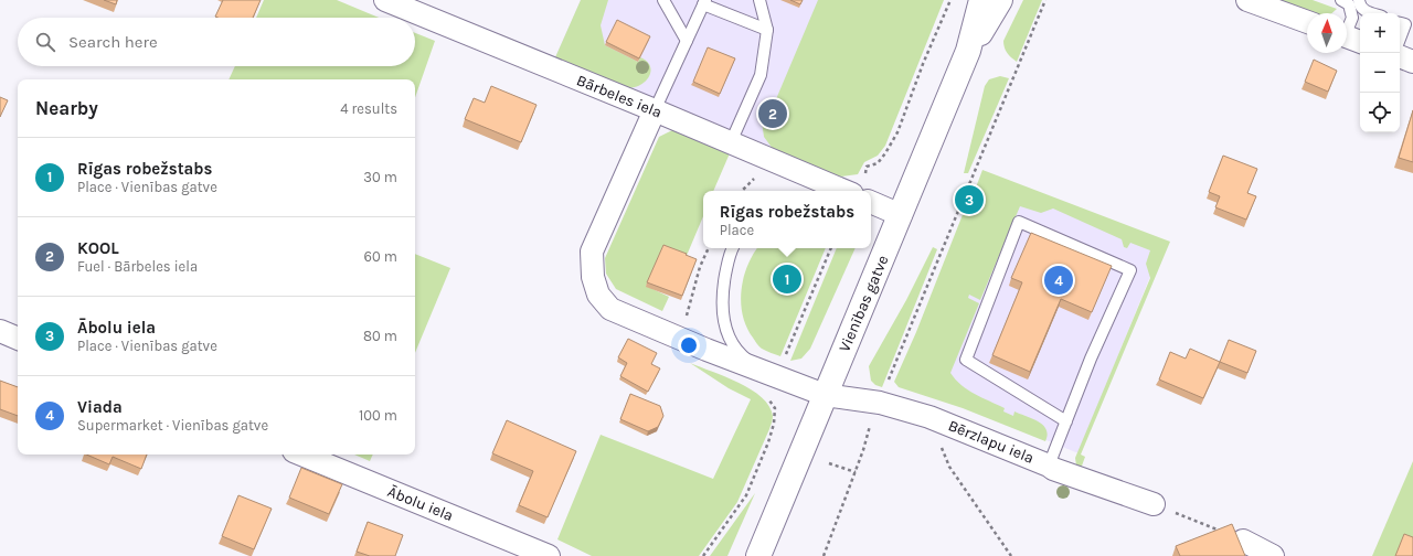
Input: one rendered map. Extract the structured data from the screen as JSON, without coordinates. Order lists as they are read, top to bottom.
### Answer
{
  "streets": {
    "highway": ["Vienības gatve"],
    "street": ["Bārbeles iela", "Bērzlapu iela", "Ābolu iela"]
  },
  "crossings": [
    ["Bārbeles iela", "Vienības gatve"],
    ["Bārbeles iela", "Bērzlapu iela"],
    ["Vienības gatve", "Bērzlapu iela"]
  ],
  "north": "top",
  "page": {
    "map_buttons": ["+", "−"],
    "search": "Search here",
    "heading": ["Nearby", "4 results"],
    "pins": [
      "2",
      "3",
      "1",
      "4"
    ],
    "list": [
      {
        "mark": "1",
        "name": "Rīgas robežstabs",
        "note": "Place · Vienības gatve",
        "value": "30 m"
      },
      {
        "mark": "2",
        "name": "KOOL",
        "note": "Fuel · Bārbeles iela",
        "value": "60 m"
      },
      {
        "mark": "3",
        "name": "Ābolu iela",
        "note": "Place · Vienības gatve",
        "value": "80 m"
      },
      {
        "mark": "4",
        "name": "Viada",
        "note": "Supermarket · Vienības gatve",
        "value": "100 m"
      }
    ],
    "popup": ["Rīgas robežstabs", "Place"]
  }
}
